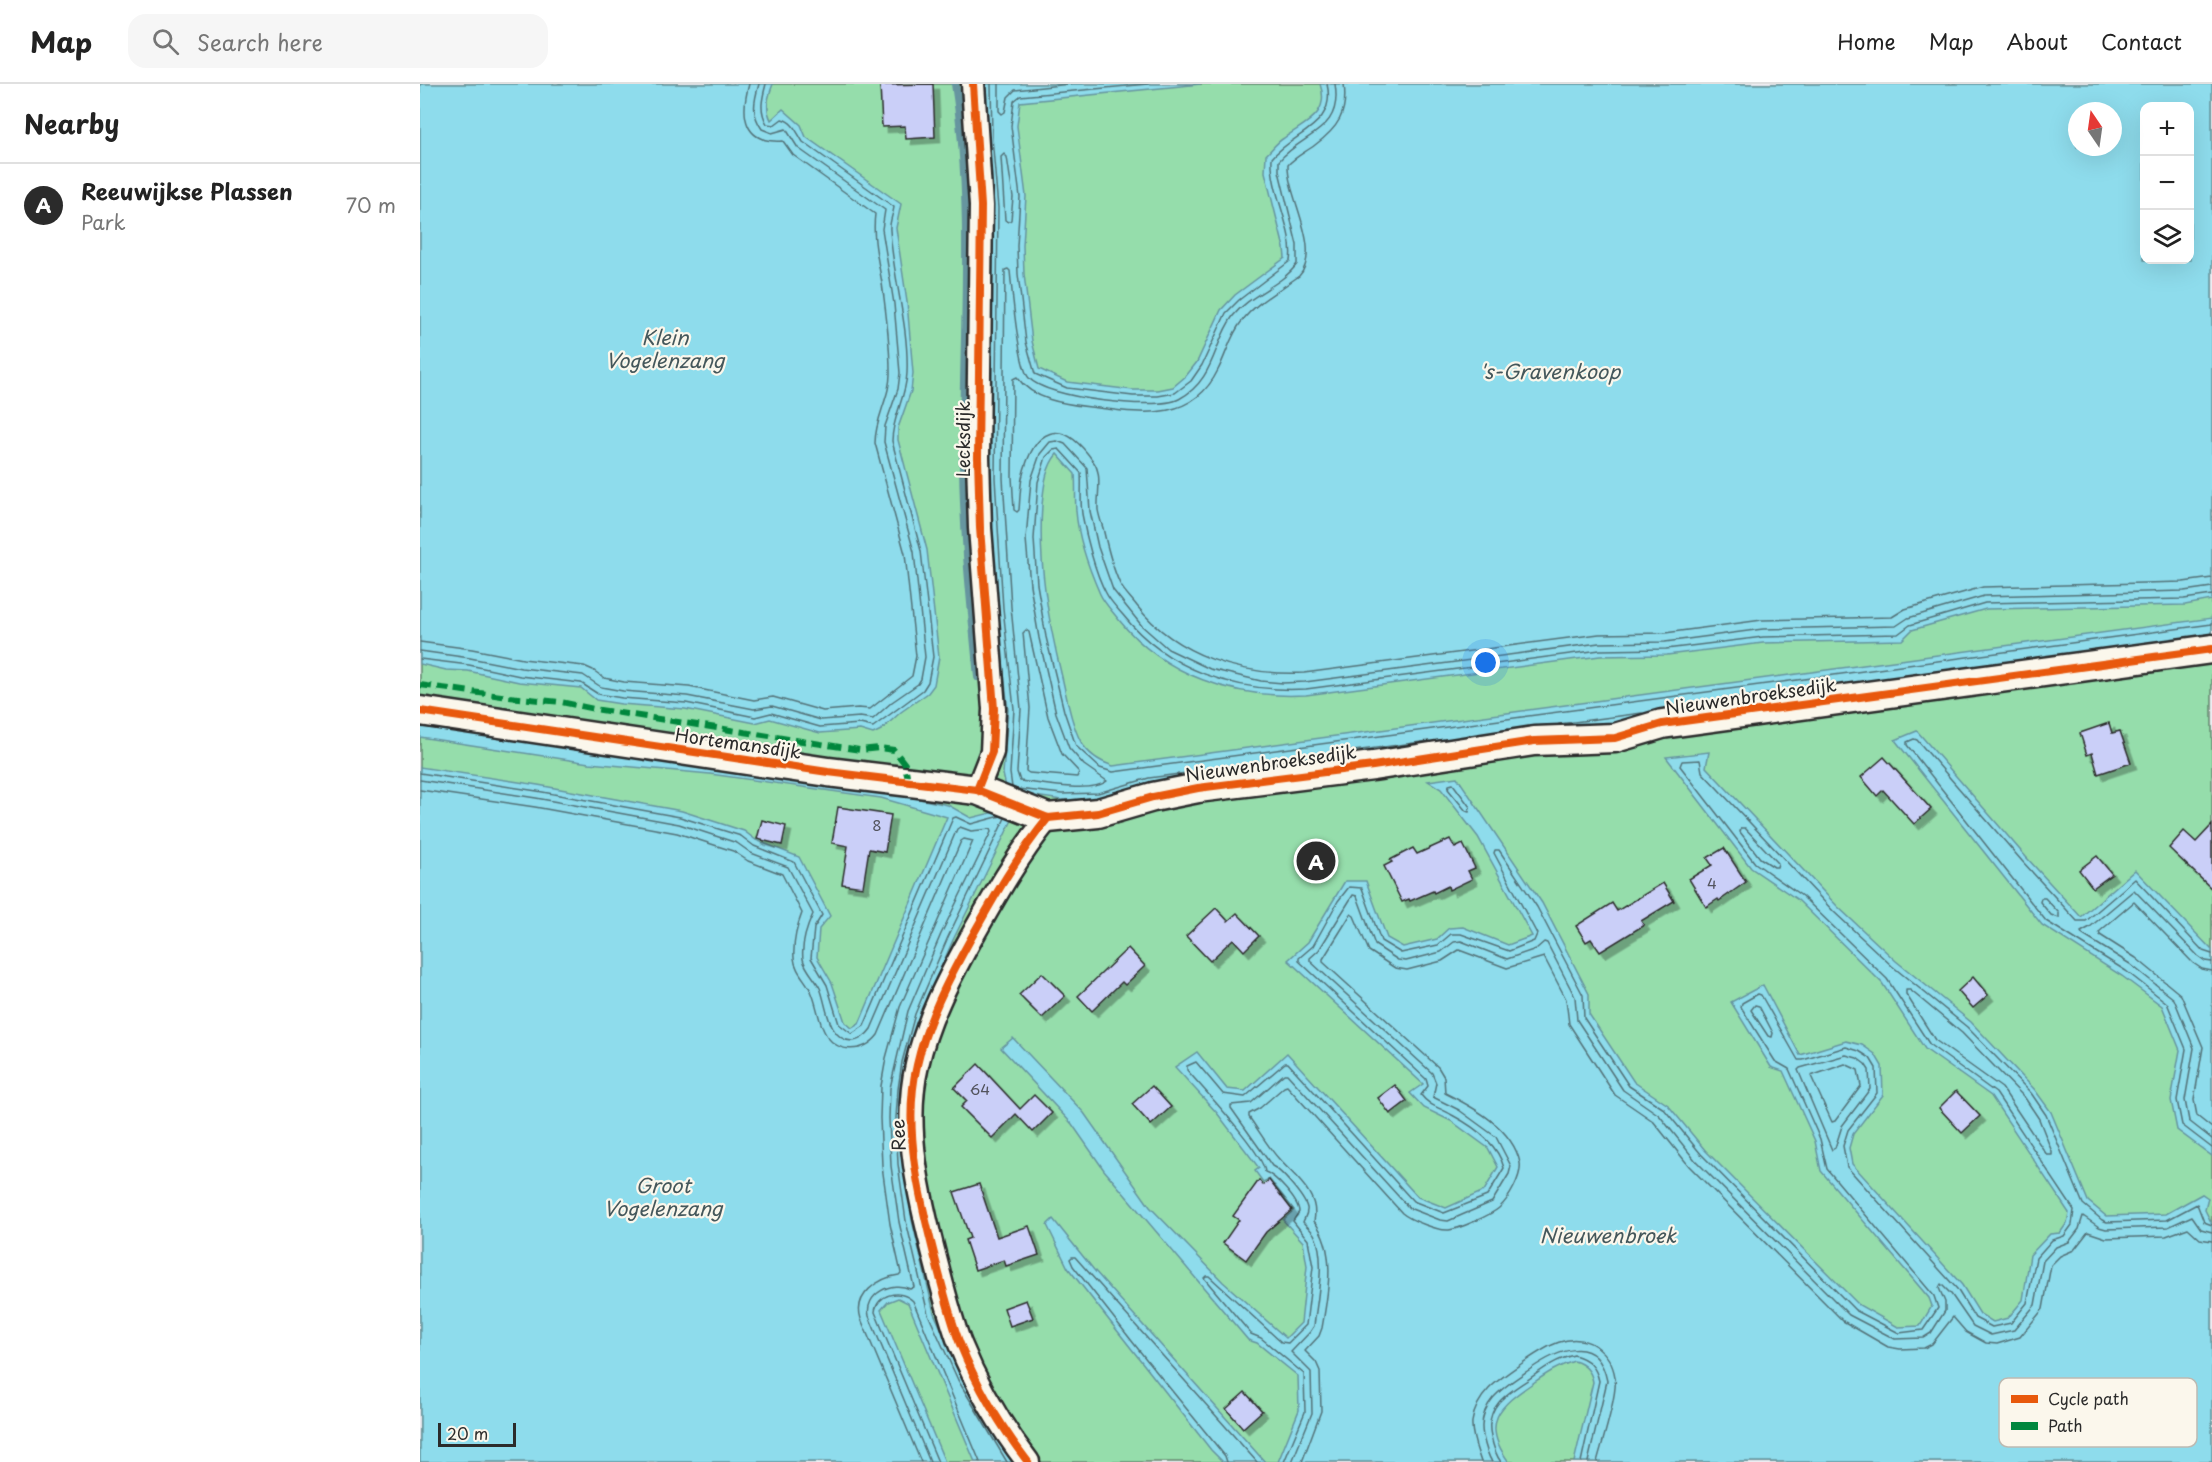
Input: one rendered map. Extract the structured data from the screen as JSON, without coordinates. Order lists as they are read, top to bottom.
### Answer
{
  "streets": {
    "street": [
      "Lecksdijk",
      "Nieuwenbroeksedijk",
      "Hortemansdijk",
      "Ree"
    ]
  },
  "crossings": [
    ["Lecksdijk", "Hortemansdijk"],
    ["Nieuwenbroeksedijk", "Hortemansdijk"],
    ["Nieuwenbroeksedijk", "Ree"],
    ["Hortemansdijk", "Ree"]
  ],
  "water": [
    "Klein Vogelenzang",
    "'s-Gravenkoop",
    "Groot Vogelenzang",
    "Nieuwenbroek"
  ],
  "house_numbers": ["8", "4", "64"],
  "legend": ["Cycle path", "Path"],
  "scale_bar": "20 m",
  "north": "top",
  "page": {
    "header": "Map",
    "search": "Search here",
    "nav": [
      "Home",
      "Map",
      "About",
      "Contact"
    ],
    "heading": "Nearby",
    "map_buttons": ["+", "−"],
    "list": [
      {
        "mark": "A",
        "name": "Reeuwijkse Plassen",
        "note": "Park",
        "value": "70 m"
      }
    ],
    "pins": "A",
    "scale": "20 m"
  }
}
